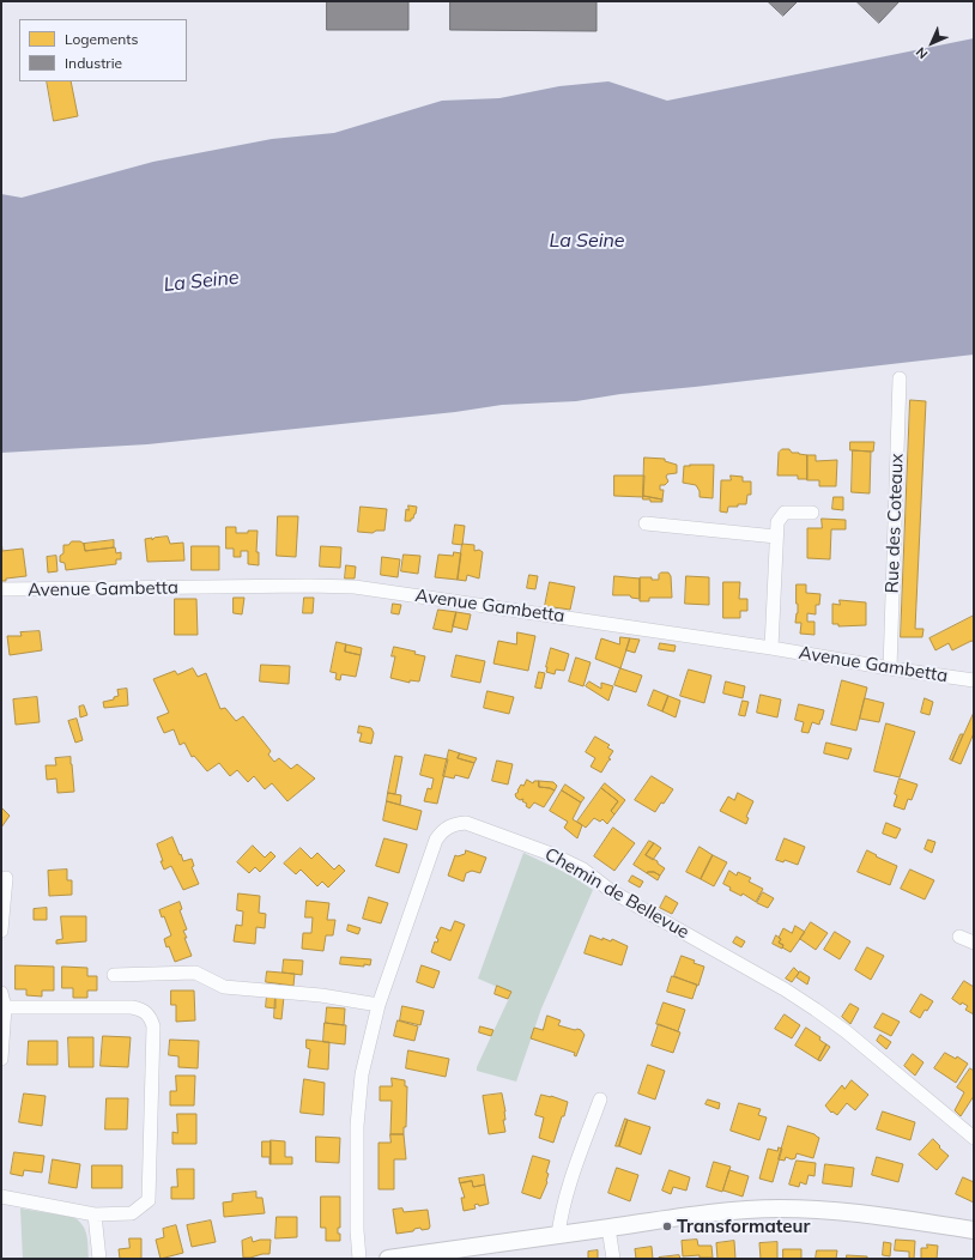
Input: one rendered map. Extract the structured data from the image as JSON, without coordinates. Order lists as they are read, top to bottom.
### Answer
{
  "streets": {
    "street": ["Rue des Coteaux", "Avenue Gambetta", "Chemin de Bellevue"]
  },
  "crossings": [
    ["Rue des Coteaux", "Avenue Gambetta"]
  ],
  "water": ["La Seine"],
  "places": ["Transformateur"],
  "legend": ["Logements", "Industrie"],
  "north": "bottom left"
}
